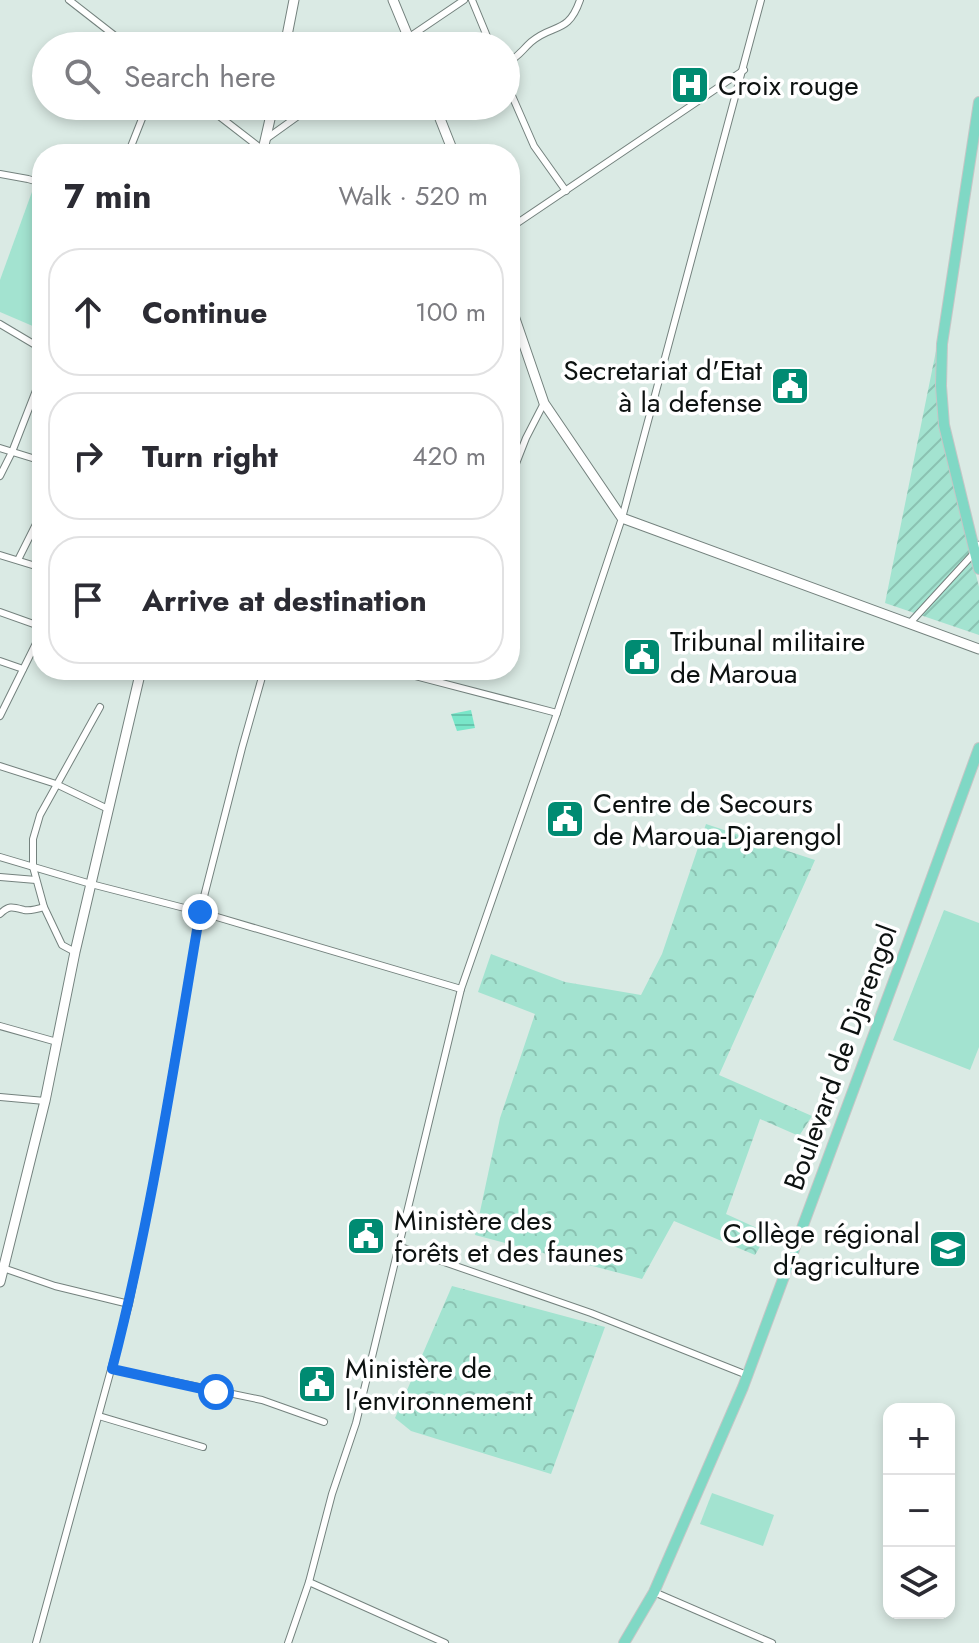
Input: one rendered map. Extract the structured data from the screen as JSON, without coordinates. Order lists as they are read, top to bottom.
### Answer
{
  "streets": {
    "main road": ["Boulevard de Djarengol"]
  },
  "places": {
    "hospital": ["Croix rouge"],
    "public building": [
      "Secretariat d'Etat à la defense",
      "Tribunal militaire de Maroua",
      "Centre de Secours de Maroua-Djarengol",
      "Ministère des forêts et des faunes",
      "Ministère de l'environnement"
    ],
    "school or university": ["Collège régional d'agriculture"]
  },
  "page": {
    "search": "Search here",
    "heading": ["7 min", "Walk · 520 m"],
    "list": [
      ["Continue", "100 m"],
      ["Turn right", "420 m"],
      "Arrive at destination"
    ],
    "map_buttons": ["+", "−"]
  }
}
